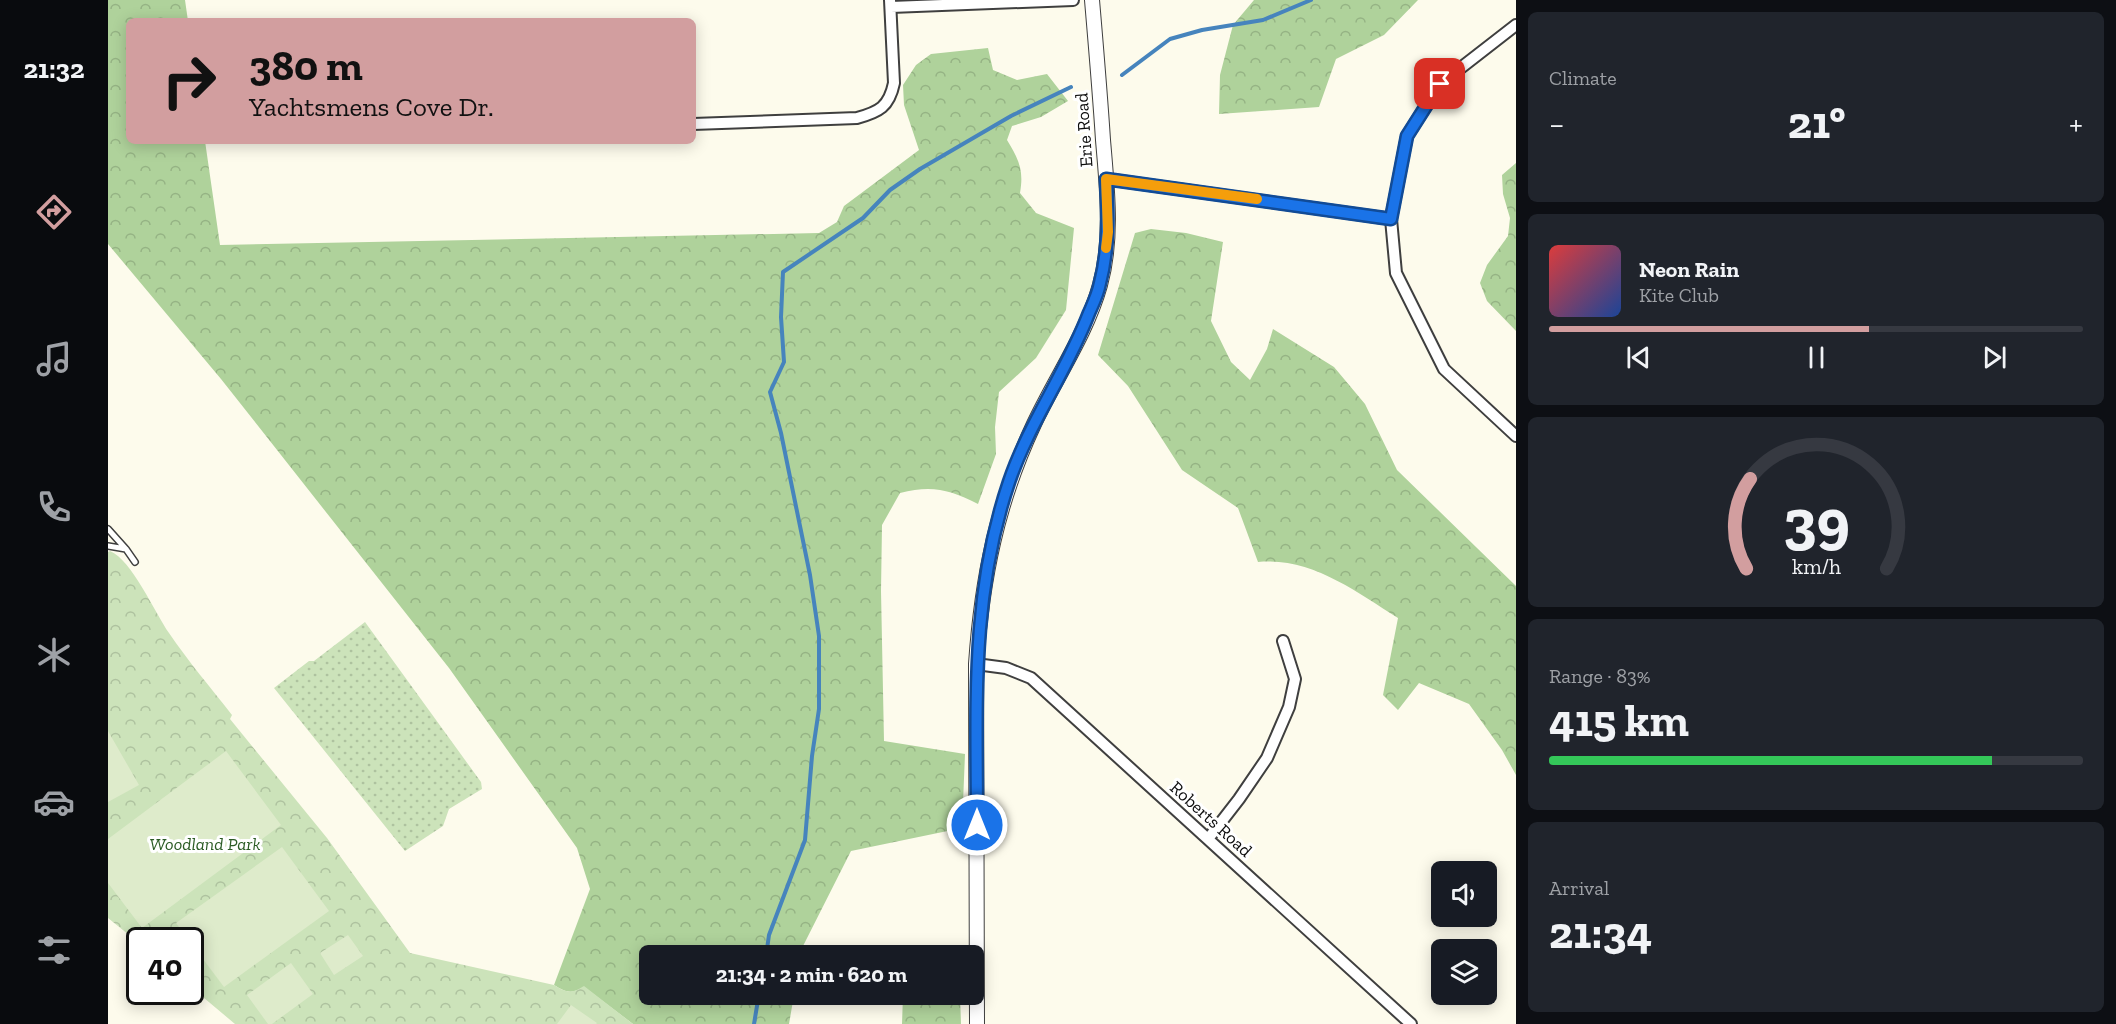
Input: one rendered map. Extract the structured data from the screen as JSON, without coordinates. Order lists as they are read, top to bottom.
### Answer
{
  "streets": {
    "street": ["Erie Road", "Roberts Road"]
  },
  "crossings": [
    ["Erie Road", "Roberts Road"]
  ],
  "parks": ["Woodland Park"],
  "page": {
    "tabs": "21:32",
    "tile": [
      "Climate",
      ["Range · 83%", "415 km"],
      ["Arrival", "21:34"]
    ],
    "turn": ["380 m", "Yachtsmens Cove Dr."],
    "heat": ["−", "21°", "+"],
    "song": ["Neon Rain", "Kite Club"],
    "limit": "40",
    "trip": "21:34 · 2 min · 620 m",
    "gauge": ["39", "km/h"]
  }
}
